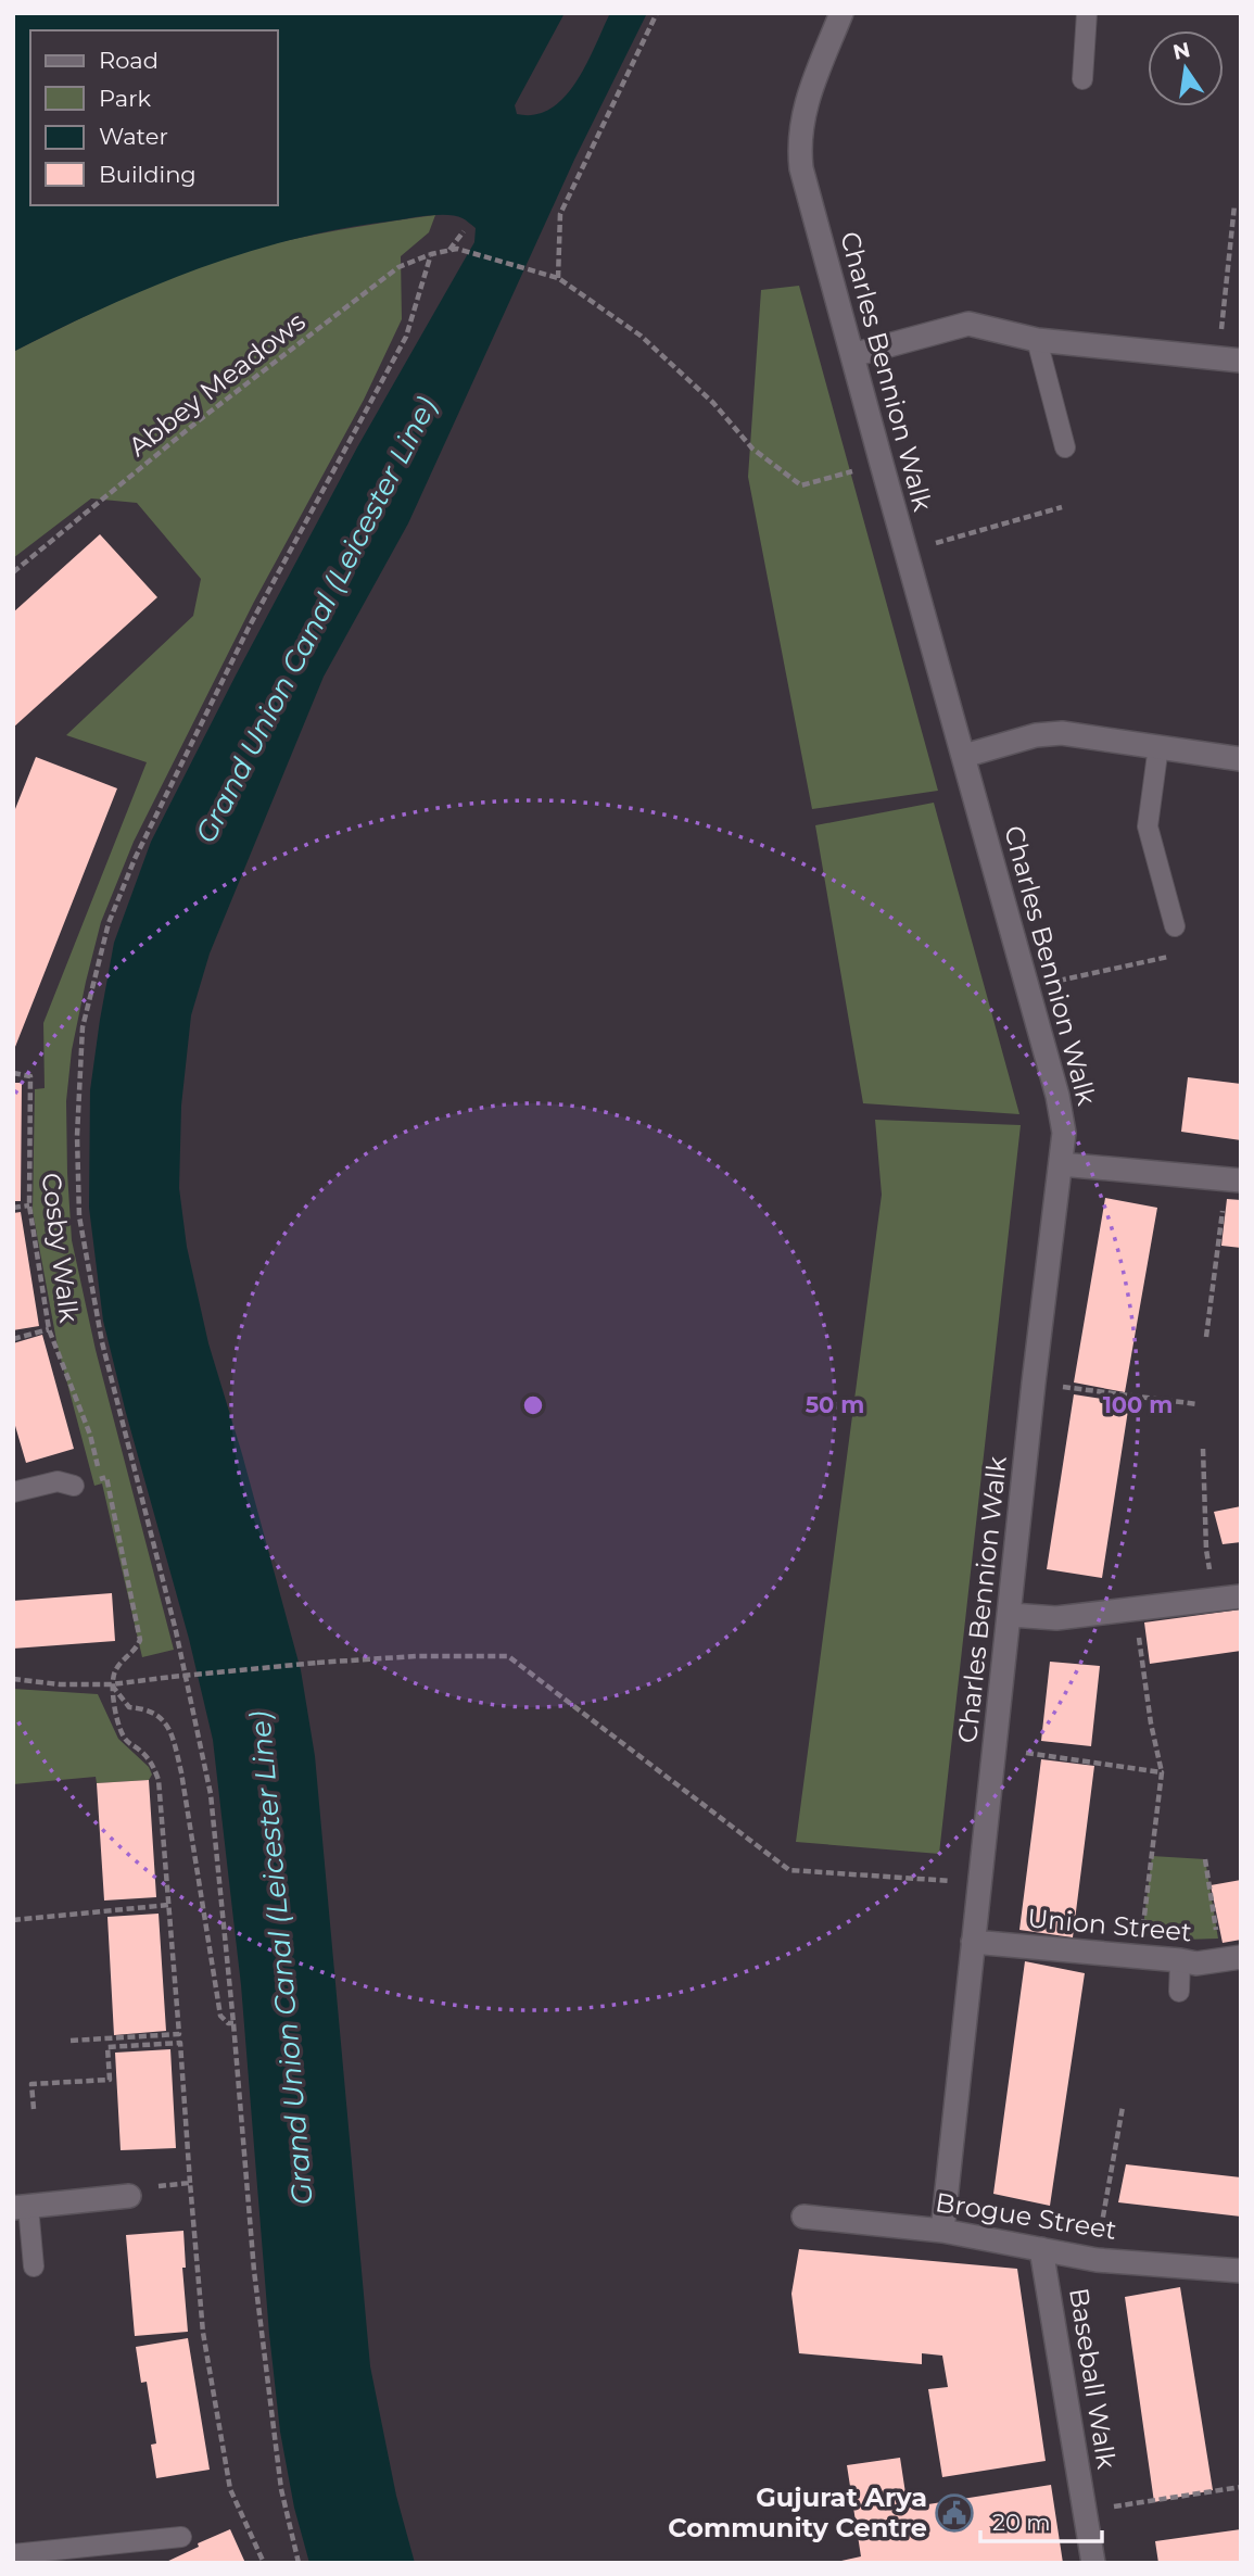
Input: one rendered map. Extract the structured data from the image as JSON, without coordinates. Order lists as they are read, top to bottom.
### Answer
{
  "streets": {
    "street": [
      "Charles Bennion Walk",
      "Union Street",
      "Brogue Street",
      "Baseball Walk"
    ],
    "path": ["Abbey Meadows", "Cosby Walk"]
  },
  "crossings": [
    ["Charles Bennion Walk", "Union Street"],
    ["Charles Bennion Walk", "Brogue Street"],
    ["Brogue Street", "Baseball Walk"]
  ],
  "water": ["Grand Union Canal (Leicester Line)"],
  "places": {
    "public building": ["Gujurat Arya Community Centre"]
  },
  "legend": [
    "Road",
    "Park",
    "Water",
    "Building"
  ],
  "scale_bar": "20 m",
  "north": "top",
  "rings": ["50 m", "100 m"]
}
